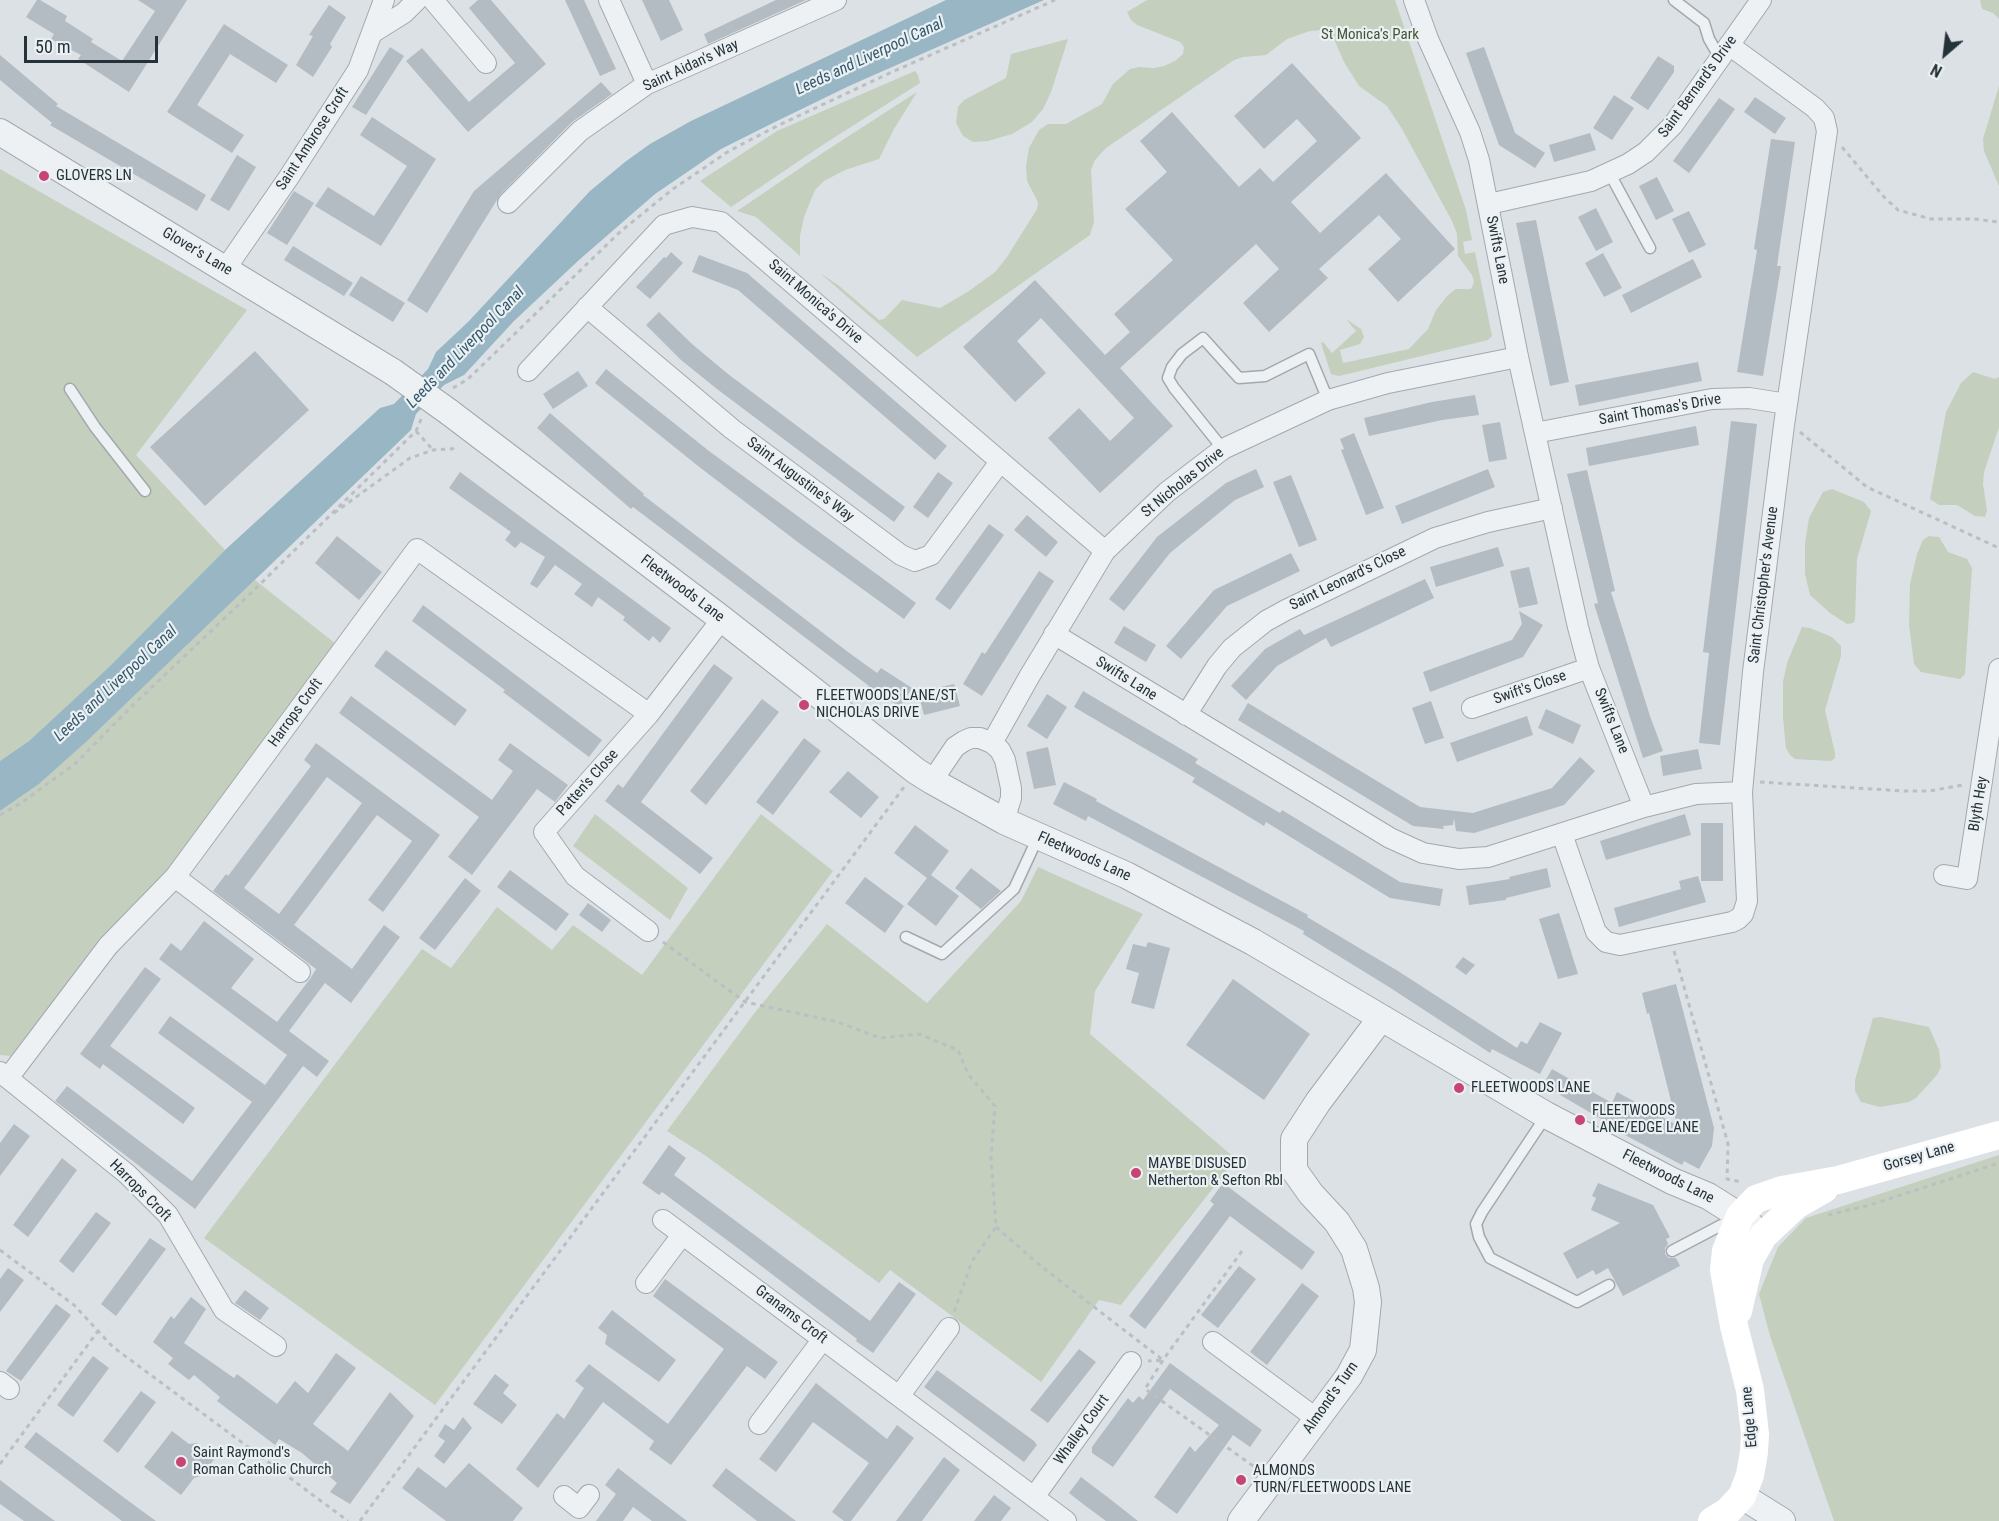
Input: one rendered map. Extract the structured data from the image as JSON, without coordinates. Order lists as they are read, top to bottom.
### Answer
{
  "streets": {
    "main road": ["Gorsey Lane", "Edge Lane"],
    "street": [
      "Saint Aidan's Way",
      "Saint Bernard's Drive",
      "Saint Ambrose Croft",
      "Swifts Lane",
      "Glover's Lane",
      "Saint Monica's Drive",
      "Saint Thomas's Drive",
      "Saint Augustine's Way",
      "St Nicholas Drive",
      "Saint Leonard's Close",
      "Saint Christopher's Avenue",
      "Fleetwoods Lane",
      "Swift's Close",
      "Harrops Croft",
      "Patten's Close",
      "Blyth Hey",
      "Granams Croft",
      "Almond's Turn",
      "Whalley Court"
    ]
  },
  "crossings": [
    ["Saint Bernard's Drive", "Swifts Lane"],
    ["Saint Bernard's Drive", "Saint Christopher's Avenue"],
    ["Saint Ambrose Croft", "Glover's Lane"],
    ["Swifts Lane", "Saint Thomas's Drive"],
    ["Swifts Lane", "St Nicholas Drive"],
    ["Swifts Lane", "Saint Leonard's Close"],
    ["Swifts Lane", "Saint Christopher's Avenue"],
    ["Swifts Lane", "Swift's Close"],
    ["Glover's Lane", "Fleetwoods Lane"],
    ["Saint Monica's Drive", "Saint Augustine's Way"],
    ["Saint Monica's Drive", "St Nicholas Drive"],
    ["Saint Thomas's Drive", "Saint Christopher's Avenue"],
    ["Fleetwoods Lane", "Patten's Close"],
    ["Fleetwoods Lane", "Gorsey Lane"],
    ["Fleetwoods Lane", "Almond's Turn"],
    ["Fleetwoods Lane", "Edge Lane"],
    ["Harrops Croft", "Patten's Close"],
    ["Gorsey Lane", "Edge Lane"],
    ["Granams Croft", "Whalley Court"]
  ],
  "water": ["Leeds and Liverpool Canal"],
  "parks": ["St Monica's Park"],
  "places": [
    "GLOVERS LN",
    "FLEETWOODS LANE/ST NICHOLAS DRIVE",
    "FLEETWOODS LANE",
    "FLEETWOODS LANE/EDGE LANE",
    "MAYBE DISUSED Netherton & Sefton Rbl",
    "Saint Raymond's Roman Catholic Church",
    "ALMONDS TURN/FLEETWOODS LANE"
  ],
  "scale_bar": "50 m",
  "north": "bottom left"
}
